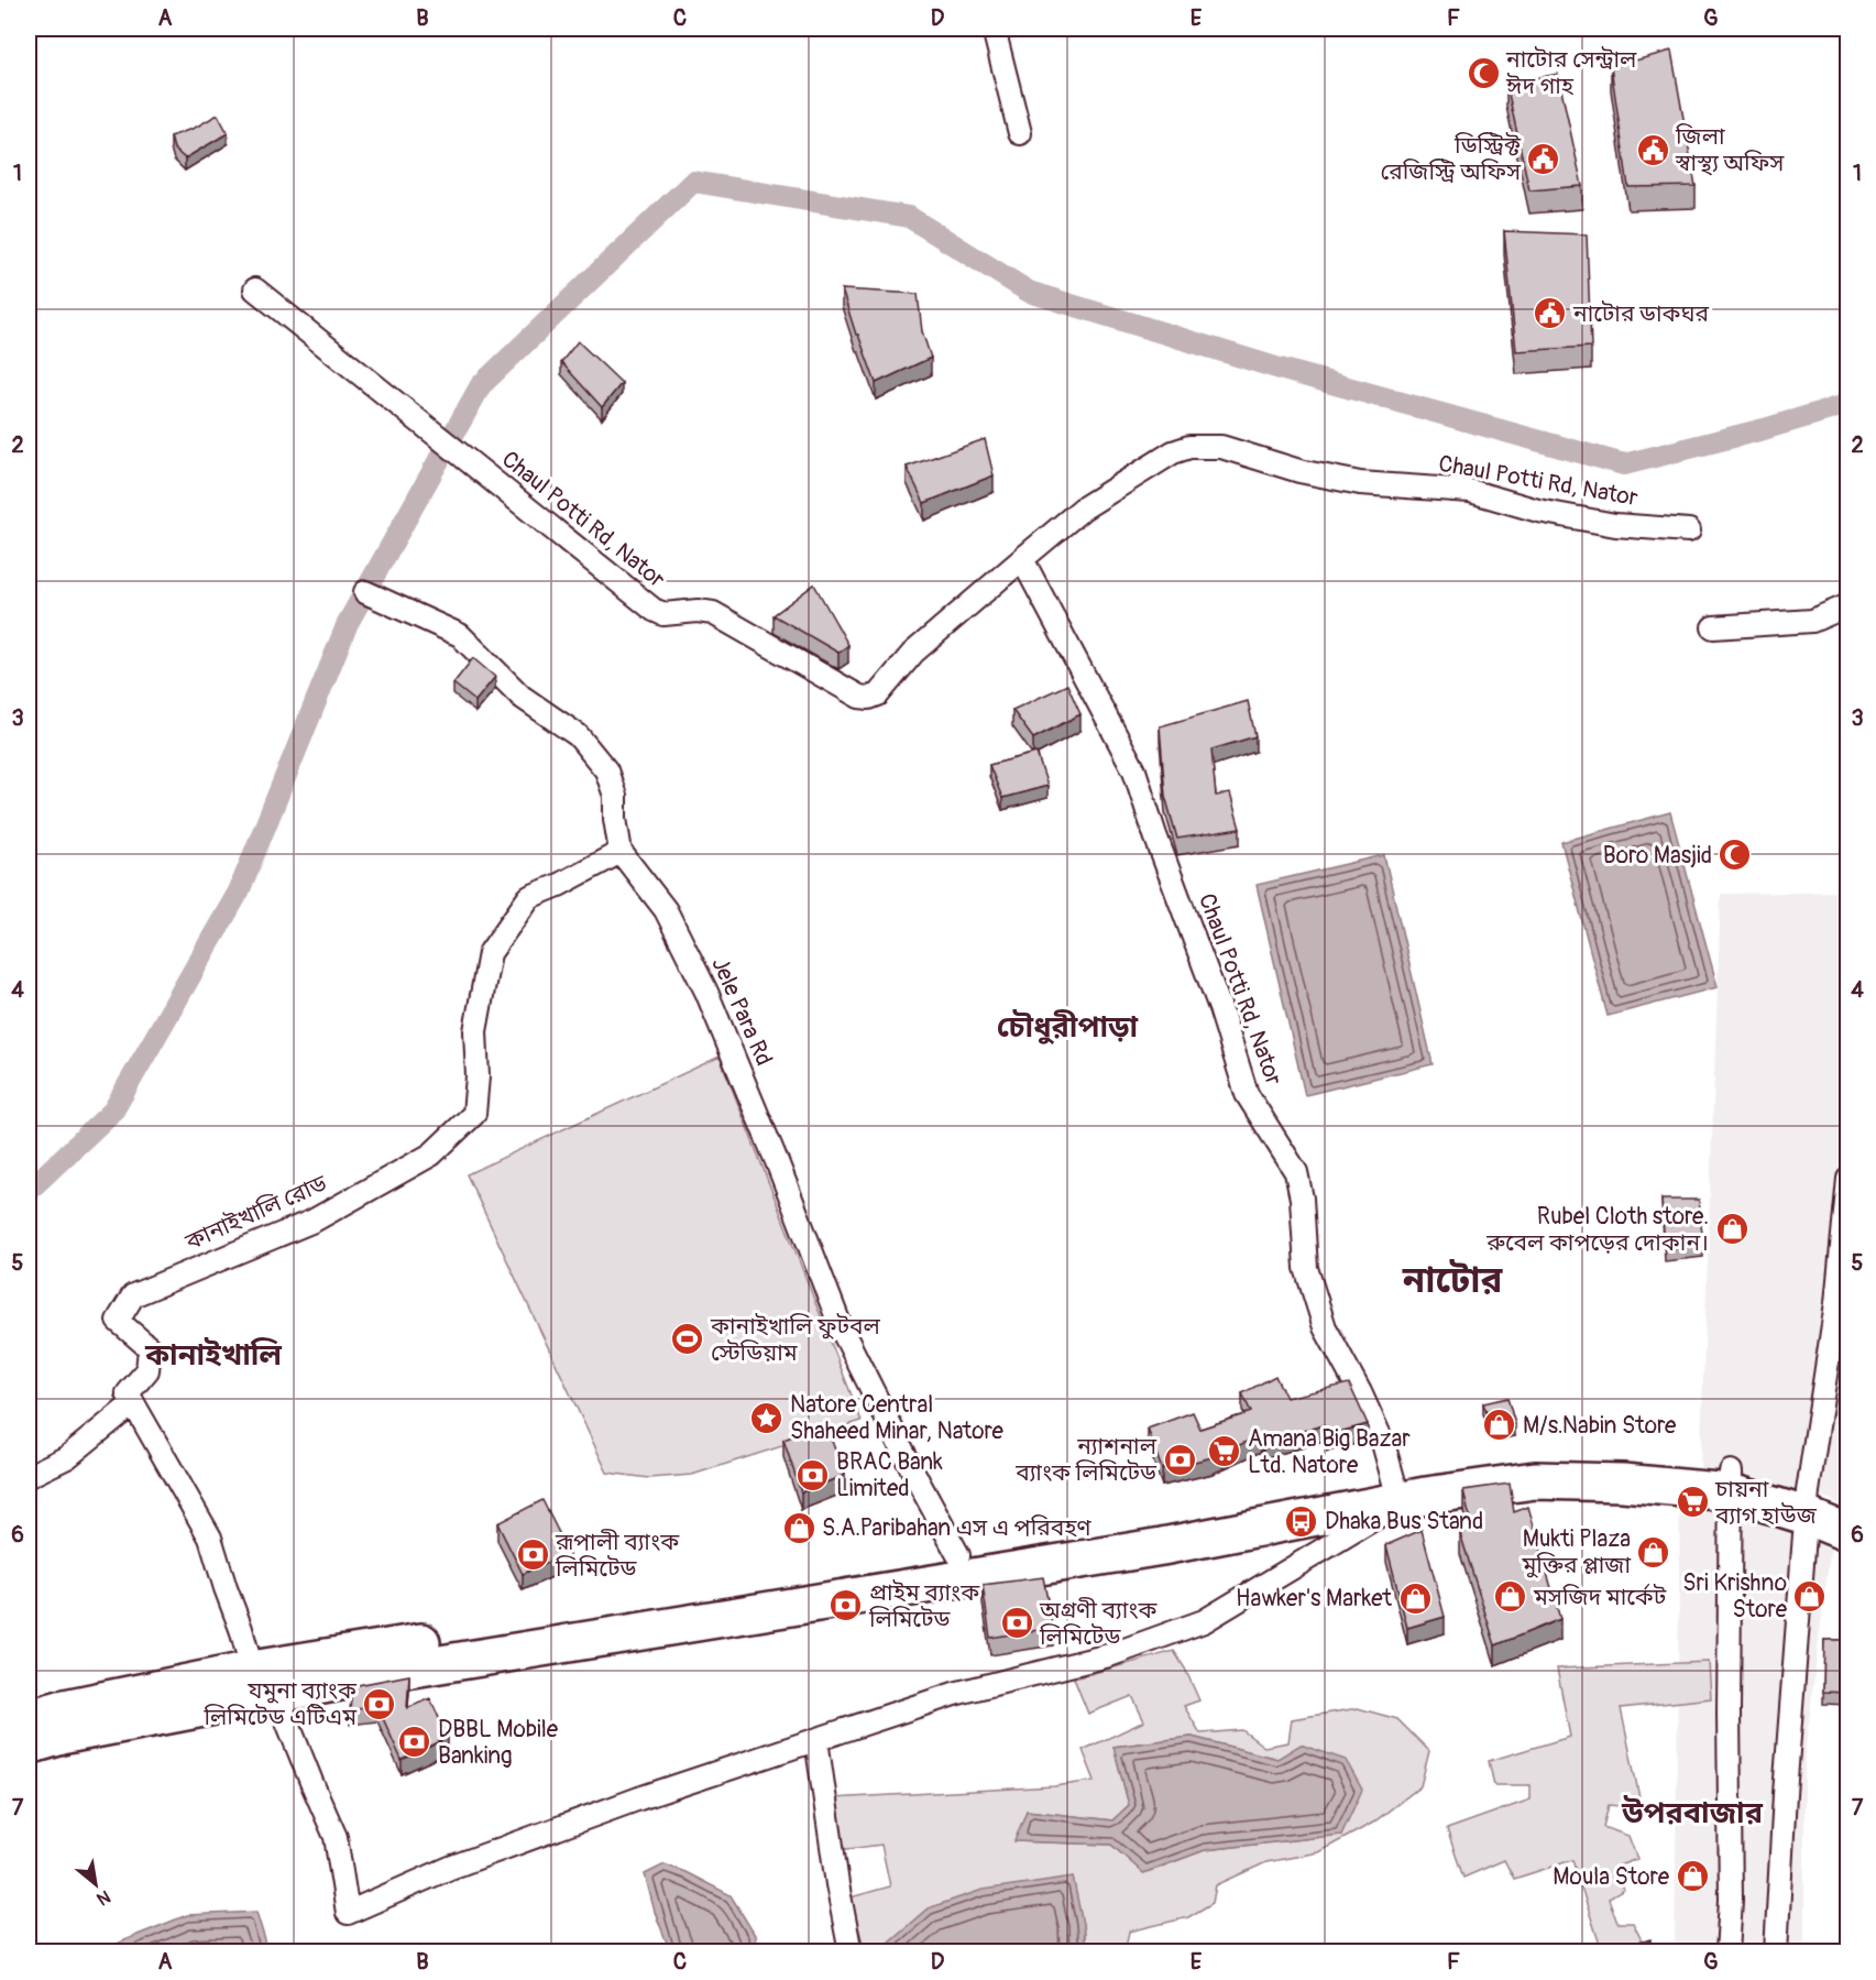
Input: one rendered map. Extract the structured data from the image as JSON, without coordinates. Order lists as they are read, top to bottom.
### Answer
{
  "streets": {
    "street": ["Chaul Potti Rd, Nator", "Jele Para Rd", "কানাইখালি রোড"]
  },
  "crossings": [
    ["Jele Para Rd", "কানাইখালি রোড"]
  ],
  "districts": [
    "চৌধুরীপাড়া",
    "নাটোর",
    "কানাইখালি",
    "উপরবাজার"
  ],
  "places": {
    "mosque": ["নাটোর সেন্ট্রাল ঈদ গাহ", "Boro Masjid"],
    "public building": ["জিলা স্বাস্থ্য অফিস", "ডিস্ট্রিক্ট রেজিস্ট্রি অফিস", "নাটোর ডাকঘর"],
    "shop": [
      "Rubel Cloth store. রুবেল কাপড়ের দোকান।",
      "M/s.Nabin Store",
      "S.A.Paribahan এস এ পরিবহণ",
      "Mukti Plaza মুক্তির প্লাজা",
      "Sri Krishno Store",
      "মসজিদ মার্কেট",
      "Hawker's Market",
      "Moula Store"
    ],
    "sports": ["কানাইখালি ফুটবল স্টেডিয়াম"],
    "place": ["Natore Central Shaheed Minar, Natore"],
    "supermarket": ["Amana Big Bazar Ltd. Natore", "চায়না ব্যাগ হাউজ"],
    "bank": [
      "ন্যাশনাল ব্যাংক লিমিটেড",
      "BRAC Bank Limited",
      "রূপালী ব্যাংক লিমিটেড",
      "প্রাইম ব্যাংক লিমিটেড",
      "অগ্রণী ব্যাংক লিমিটেড",
      "যমুনা ব্যাংক লিমিটেড এটিএম",
      "DBBL Mobile Banking"
    ],
    "bus stop": ["Dhaka Bus Stand"]
  },
  "north": "bottom right",
  "grid": {
    "columns": [
      "A",
      "B",
      "C",
      "D",
      "E",
      "F",
      "G"
    ],
    "rows": [
      "1",
      "2",
      "3",
      "4",
      "5",
      "6",
      "7"
    ]
  }
}
